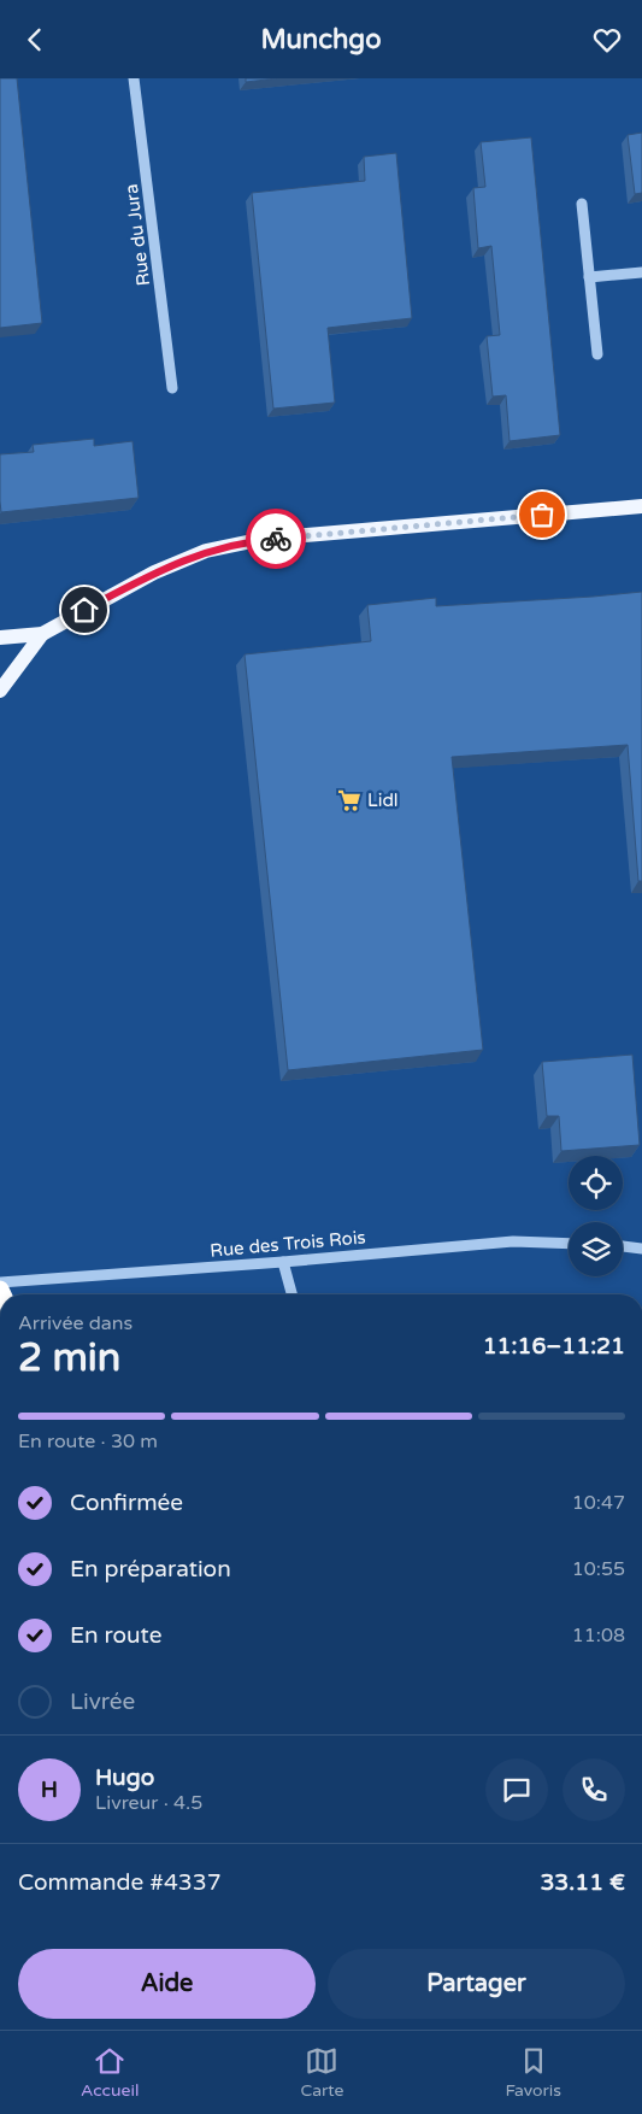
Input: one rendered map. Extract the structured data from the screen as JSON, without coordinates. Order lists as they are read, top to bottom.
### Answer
{
  "streets": {
    "street": ["Rue du Jura", "Rue des Trois Rois"]
  },
  "places": {
    "supermarket": ["Lidl"]
  },
  "page": {
    "header": "Munchgo",
    "heading": ["2 min", "Arrivée dans", "11:16–11:21"],
    "panel": [
      "Hugo",
      "Livreur · 4.5",
      "Commande #4337",
      "33.11 €"
    ],
    "bar": "En route · 30 m",
    "list": [
      ["Confirmée", "10:47"],
      ["En préparation", "10:55"],
      ["En route", "11:08"],
      "Livrée"
    ],
    "round": "H",
    "buttons": ["Aide", "Partager"],
    "tabs": ["Accueil", "Carte", "Favoris"]
  }
}
